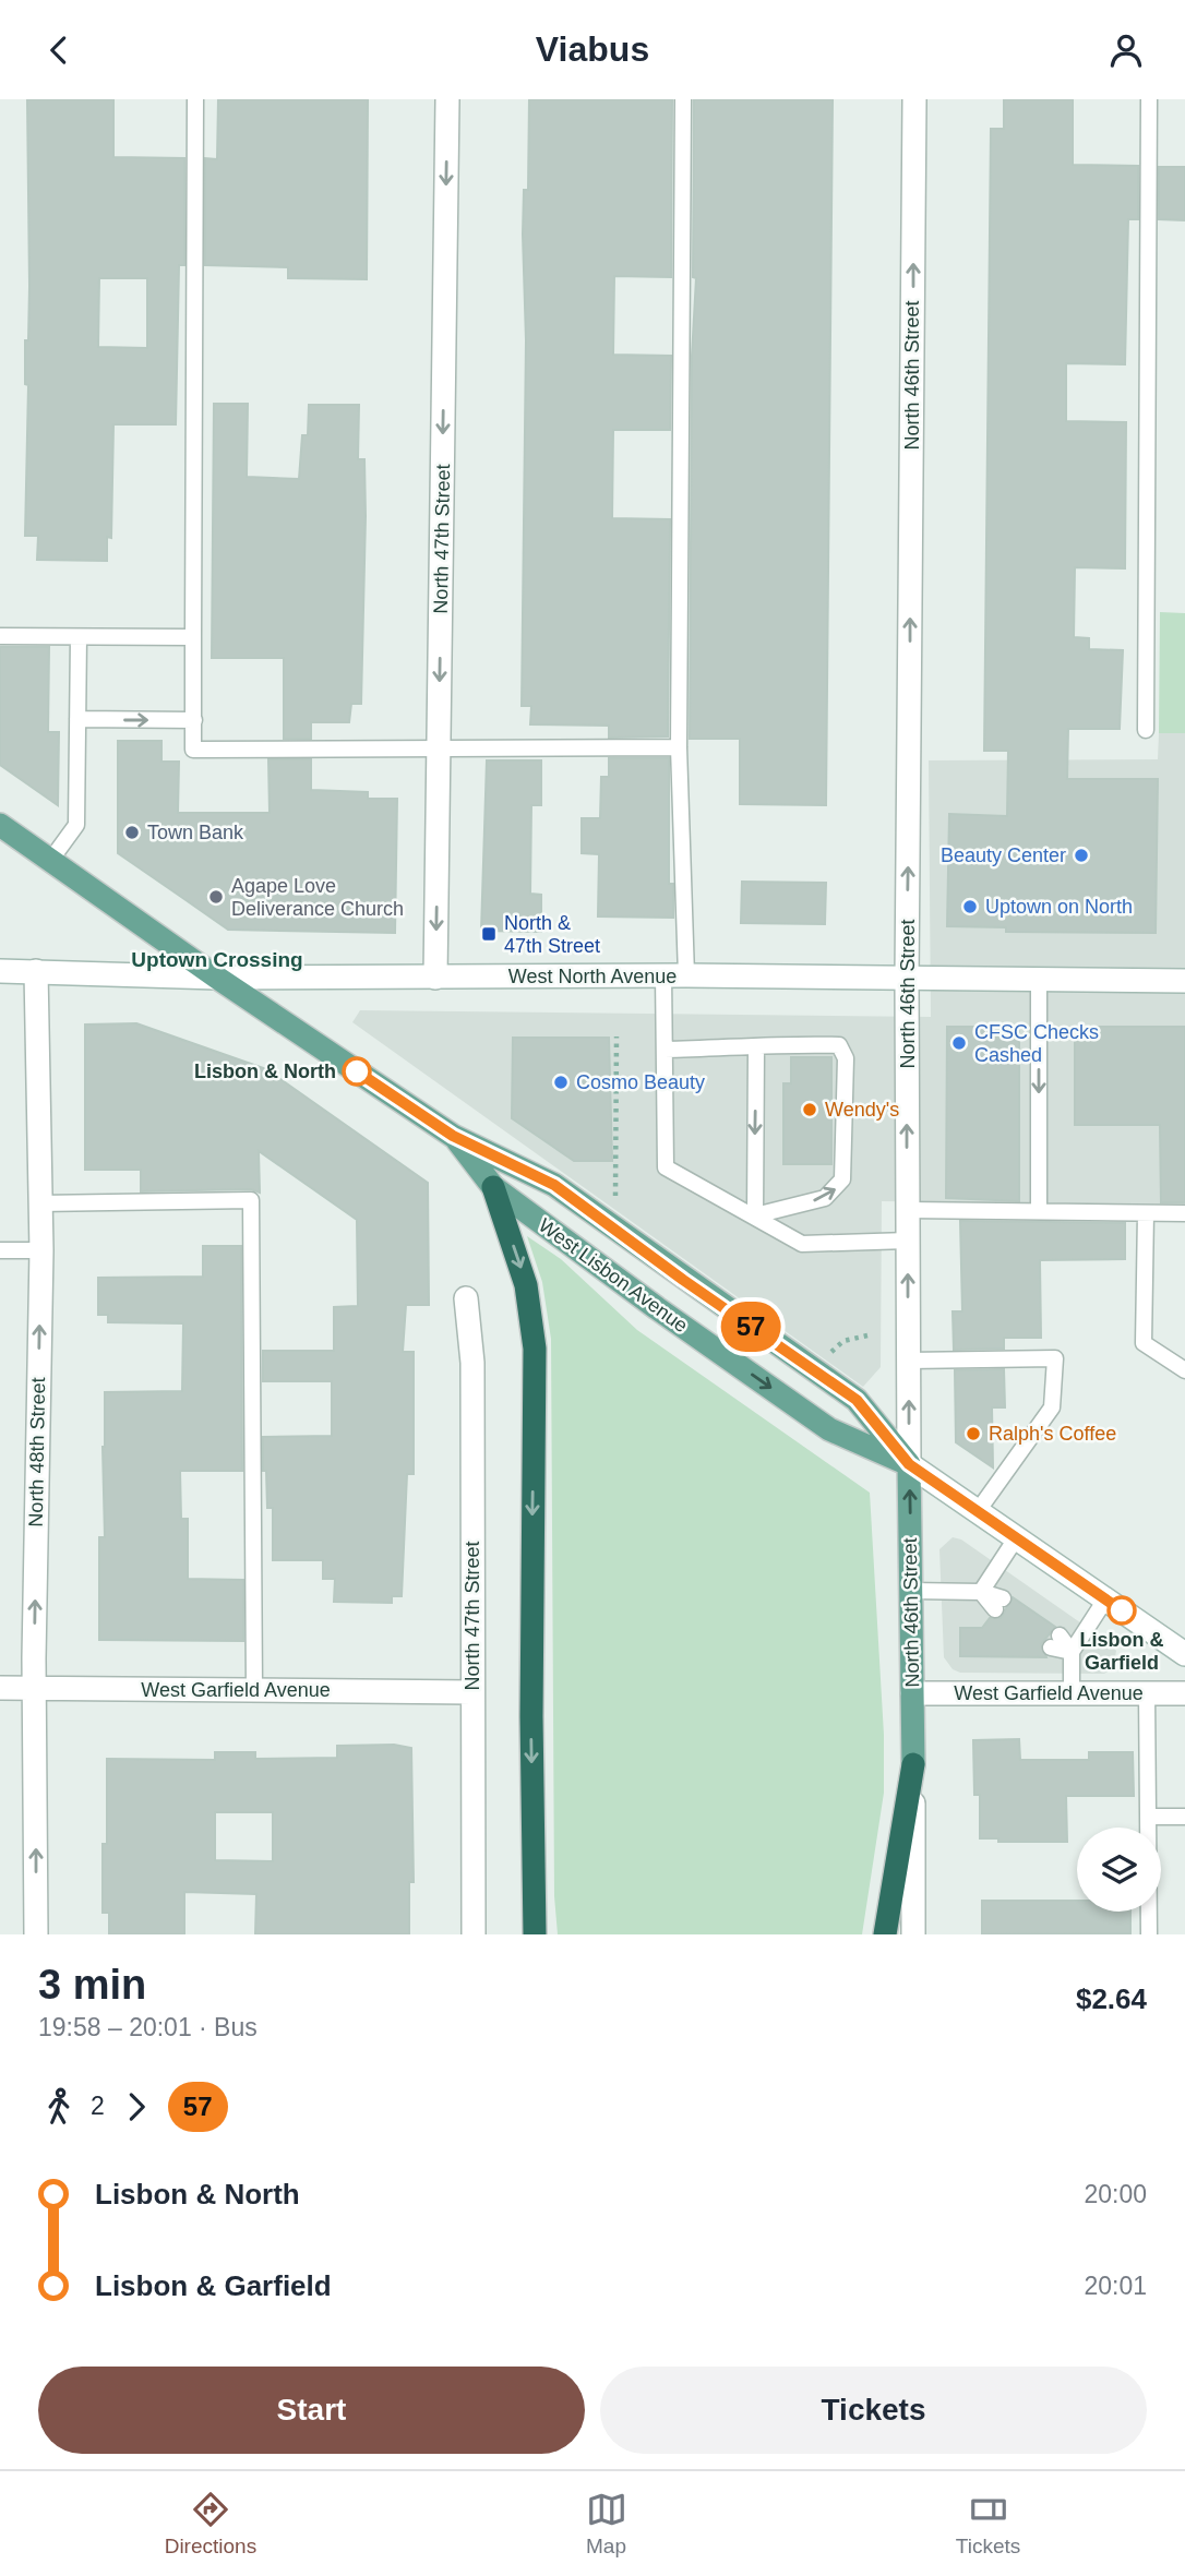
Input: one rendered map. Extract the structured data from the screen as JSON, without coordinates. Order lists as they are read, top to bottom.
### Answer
{
  "streets": {
    "main road": ["North 46th Street", "West Lisbon Avenue"],
    "street": [
      "North 47th Street",
      "West North Avenue",
      "North 48th Street",
      "West Garfield Avenue"
    ]
  },
  "crossings": [
    ["North 46th Street", "West North Avenue"],
    ["North 46th Street", "West Lisbon Avenue"],
    ["North 46th Street", "West Garfield Avenue"],
    ["North 47th Street", "West North Avenue"],
    ["North 47th Street", "West Garfield Avenue"],
    ["West North Avenue", "West Lisbon Avenue"],
    ["West North Avenue", "North 48th Street"],
    ["North 48th Street", "West Garfield Avenue"]
  ],
  "one_way": ["North 46th Street", "North 47th Street", "North 48th Street"],
  "districts": ["Uptown Crossing"],
  "places": {
    "other": [
      "Town Bank",
      "Beauty Center",
      "Agape Love Deliverance Church",
      "Uptown on North",
      "CFSC Checks Cashed",
      "Lisbon & North",
      "Cosmo Beauty",
      "Wendy's",
      "Ralph's Coffee",
      "Lisbon & Garfield"
    ],
    "transit": ["North & 47th Street"]
  },
  "lines": ["bus line 57"],
  "page": {
    "header": "Viabus",
    "on_map": "57",
    "heading": ["3 min", "19:58 – 20:01 · Bus", "$2.64"],
    "legs": ["2", "57"],
    "list": [
      {
        "name": "Lisbon & North",
        "value": "20:00"
      },
      {
        "name": "Lisbon & Garfield",
        "value": "20:01"
      }
    ],
    "buttons": ["Start", "Tickets"],
    "tabs": ["Directions", "Map", "Tickets"]
  }
}
